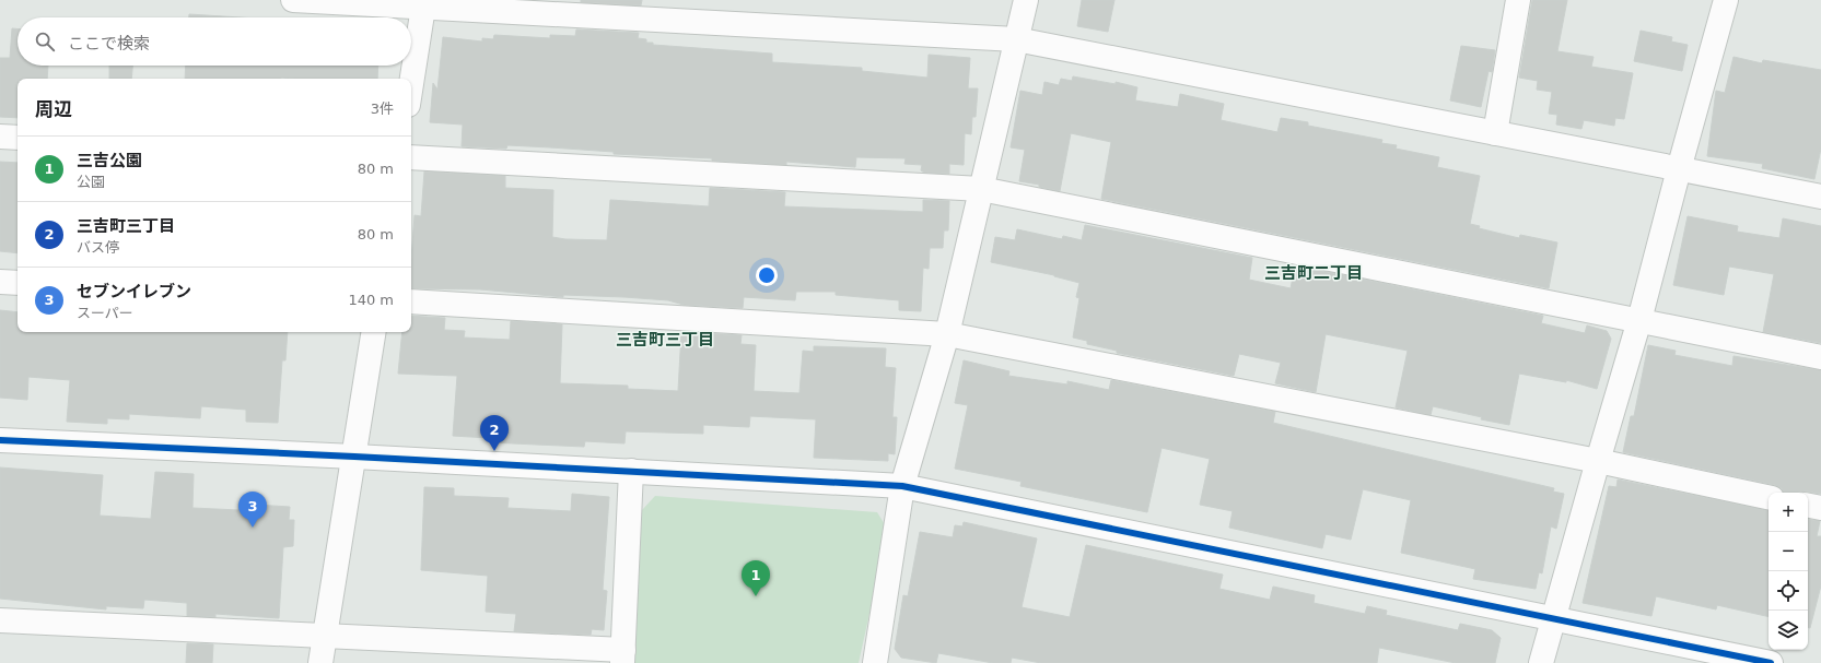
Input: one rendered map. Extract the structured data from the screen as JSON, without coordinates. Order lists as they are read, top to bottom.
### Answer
{
  "districts": ["三吉町二丁目", "三吉町三丁目"],
  "page": {
    "search": "ここで検索",
    "heading": ["周辺", "3件"],
    "list": [
      {
        "mark": "1",
        "name": "三吉公園",
        "note": "公園",
        "value": "80 m"
      },
      {
        "mark": "2",
        "name": "三吉町三丁目",
        "note": "バス停",
        "value": "80 m"
      },
      {
        "mark": "3",
        "name": "セブンイレブン",
        "note": "スーパー",
        "value": "140 m"
      }
    ],
    "pins": ["2", "3", "1"],
    "map_buttons": ["+", "−"]
  }
}
